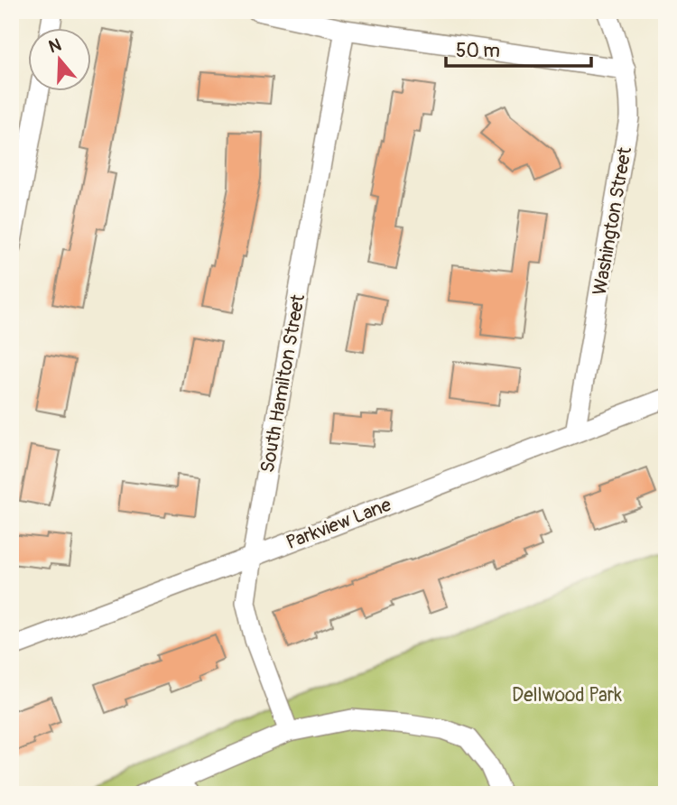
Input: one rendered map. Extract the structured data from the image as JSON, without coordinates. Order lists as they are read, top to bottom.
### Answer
{
  "streets": {
    "street": ["Washington Street", "South Hamilton Street", "Parkview Lane"]
  },
  "crossings": [
    ["Washington Street", "Parkview Lane"],
    ["South Hamilton Street", "Parkview Lane"]
  ],
  "parks": ["Dellwood Park"],
  "scale_bar": "50 m",
  "north": "top"
}
